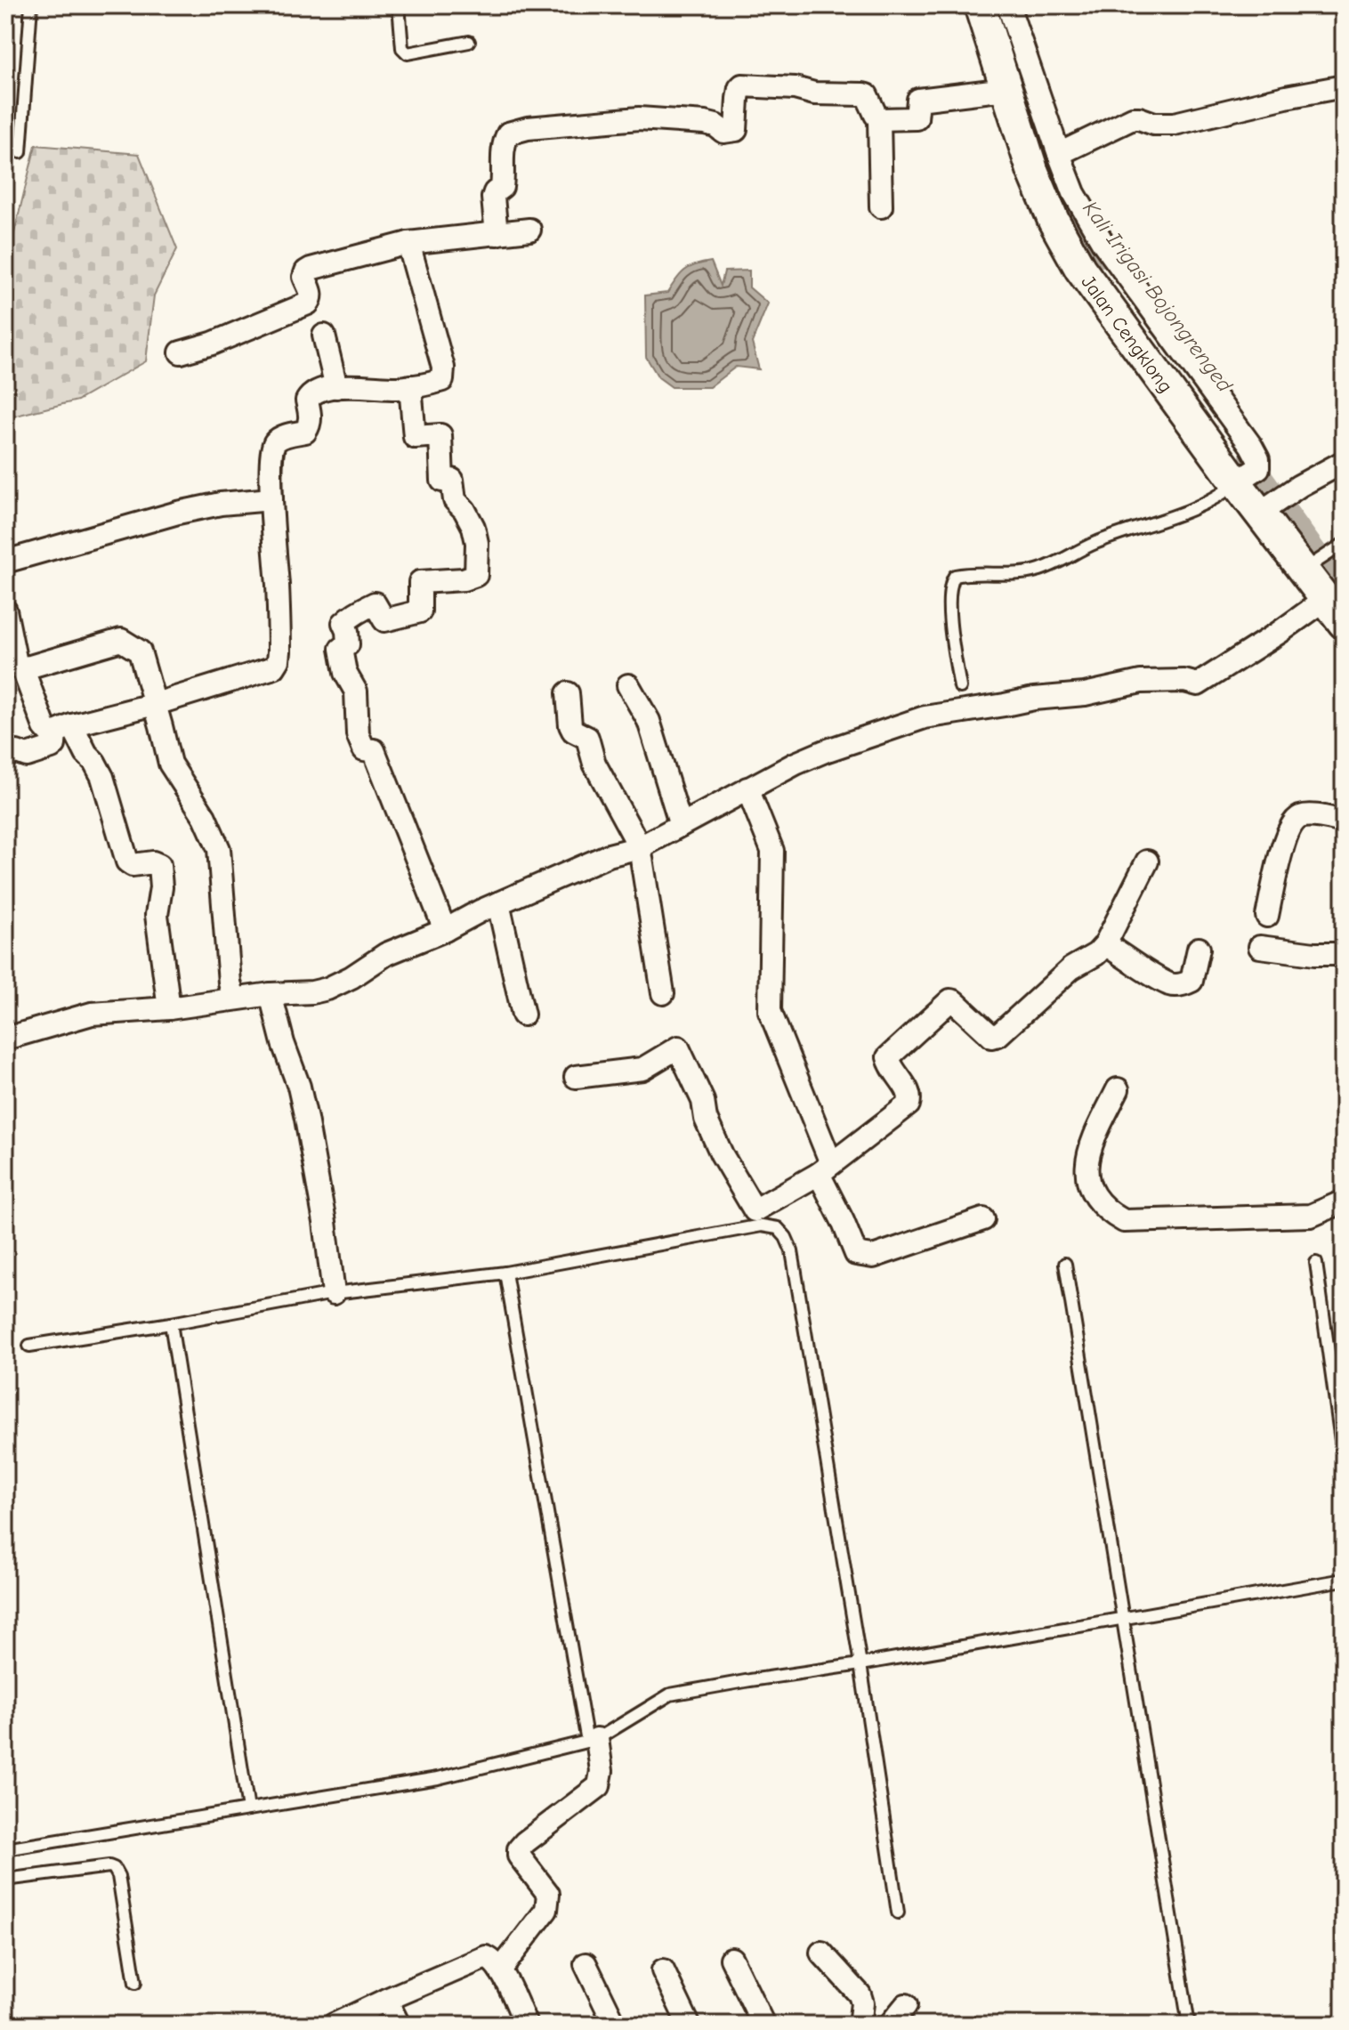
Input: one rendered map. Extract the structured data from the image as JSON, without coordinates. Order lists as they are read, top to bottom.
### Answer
{
  "streets": {
    "main road": ["Jalan Cengklong"]
  },
  "water": ["Kali Irigasi Bojongrenged"]
}
